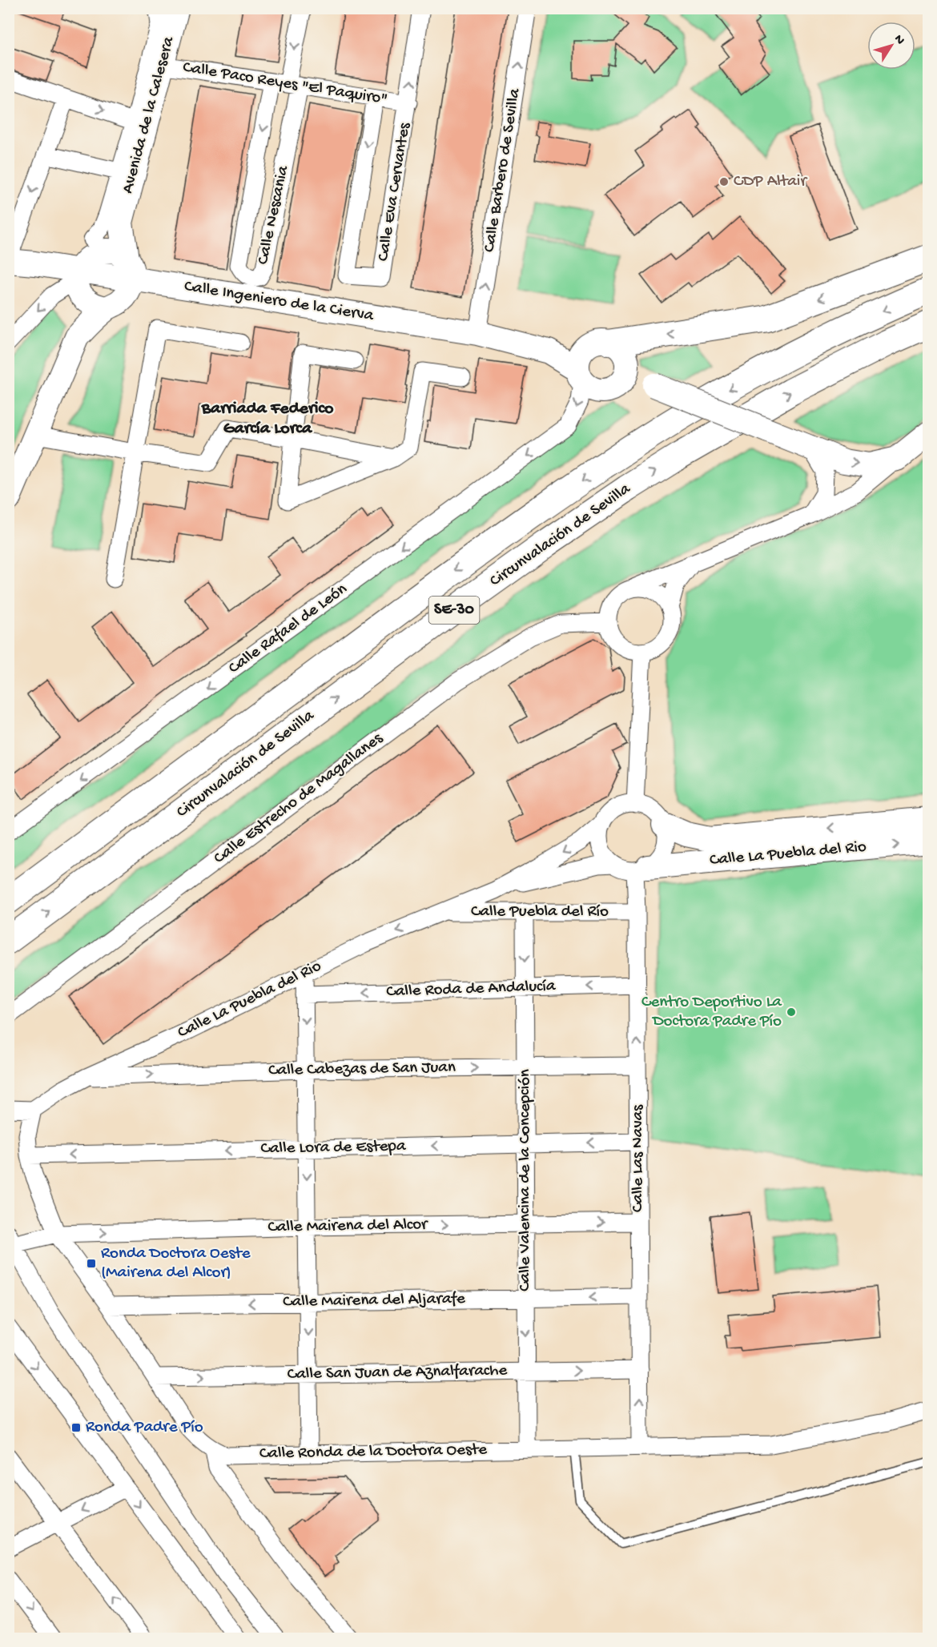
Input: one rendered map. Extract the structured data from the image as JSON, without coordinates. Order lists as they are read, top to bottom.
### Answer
{
  "streets": {
    "highway": ["Circunvalación de Sevilla", "SE-30"],
    "street": [
      "Calle Paco Reyes \"El Paquiro\"",
      "Avenida de la Calesera",
      "Calle Barbero de Sevilla",
      "Calle Eva Cervantes",
      "Calle Nescania",
      "Calle Ingeniero de la Cierva",
      "Calle Rafael de León",
      "Calle Estrecho de Magallanes",
      "Calle La Puebla del Rio",
      "Calle Puebla del Río",
      "Calle Roda de Andalucía",
      "Calle Cabezas de San Juan",
      "Calle Lora de Estepa",
      "Calle Las Navas",
      "Calle Valencina de la Concepción",
      "Calle Mairena del Alcor",
      "Calle Mairena del Aljarafe",
      "Calle San Juan de Aznalfarache",
      "Calle Ronda de la Doctora Oeste"
    ]
  },
  "crossings": [
    ["Calle Paco Reyes \"El Paquiro\"", "Avenida de la Calesera"],
    ["Calle Paco Reyes \"El Paquiro\"", "Calle Eva Cervantes"],
    ["Calle Paco Reyes \"El Paquiro\"", "Calle Nescania"],
    ["Calle Barbero de Sevilla", "Calle Ingeniero de la Cierva"],
    ["Calle Ingeniero de la Cierva", "Calle Rafael de León"],
    ["Calle La Puebla del Rio", "Calle Puebla del Río"],
    ["Calle La Puebla del Rio", "Calle Cabezas de San Juan"],
    ["Calle La Puebla del Rio", "Calle Las Navas"],
    ["Calle La Puebla del Rio", "Calle Ronda de la Doctora Oeste"],
    ["Calle Puebla del Río", "Calle Las Navas"],
    ["Calle Puebla del Río", "Calle Valencina de la Concepción"],
    ["Calle Roda de Andalucía", "Calle Las Navas"],
    ["Calle Roda de Andalucía", "Calle Valencina de la Concepción"],
    ["Calle Cabezas de San Juan", "Calle Las Navas"],
    ["Calle Cabezas de San Juan", "Calle Valencina de la Concepción"],
    ["Calle Lora de Estepa", "Calle Las Navas"],
    ["Calle Lora de Estepa", "Calle Valencina de la Concepción"],
    ["Calle Lora de Estepa", "Calle Ronda de la Doctora Oeste"],
    ["Calle Las Navas", "Calle Mairena del Alcor"],
    ["Calle Las Navas", "Calle Mairena del Aljarafe"],
    ["Calle Las Navas", "Calle San Juan de Aznalfarache"],
    ["Calle Las Navas", "Calle Ronda de la Doctora Oeste"],
    ["Calle Valencina de la Concepción", "Calle Mairena del Alcor"],
    ["Calle Valencina de la Concepción", "Calle Mairena del Aljarafe"],
    ["Calle Valencina de la Concepción", "Calle San Juan de Aznalfarache"],
    ["Calle Valencina de la Concepción", "Calle Ronda de la Doctora Oeste"],
    ["Calle Mairena del Alcor", "Calle Ronda de la Doctora Oeste"],
    ["Calle Mairena del Aljarafe", "Calle Ronda de la Doctora Oeste"],
    ["Calle San Juan de Aznalfarache", "Calle Ronda de la Doctora Oeste"]
  ],
  "one_way": [
    "Calle Barbero de Sevilla",
    "Calle Rafael de León",
    "Calle Cabezas de San Juan",
    "Calle Lora de Estepa",
    "Calle Mairena del Alcor",
    "Calle Mairena del Aljarafe",
    "Calle San Juan de Aznalfarache"
  ],
  "districts": ["Barriada Federico García Lorca"],
  "places": {
    "other": ["CDP Altair", "Centro Deportivo La Doctora Padre Pío"],
    "transit": ["Ronda Doctora Oeste (Mairena del Alcor)", "Ronda Padre Pío"]
  },
  "north": "top right"
}
